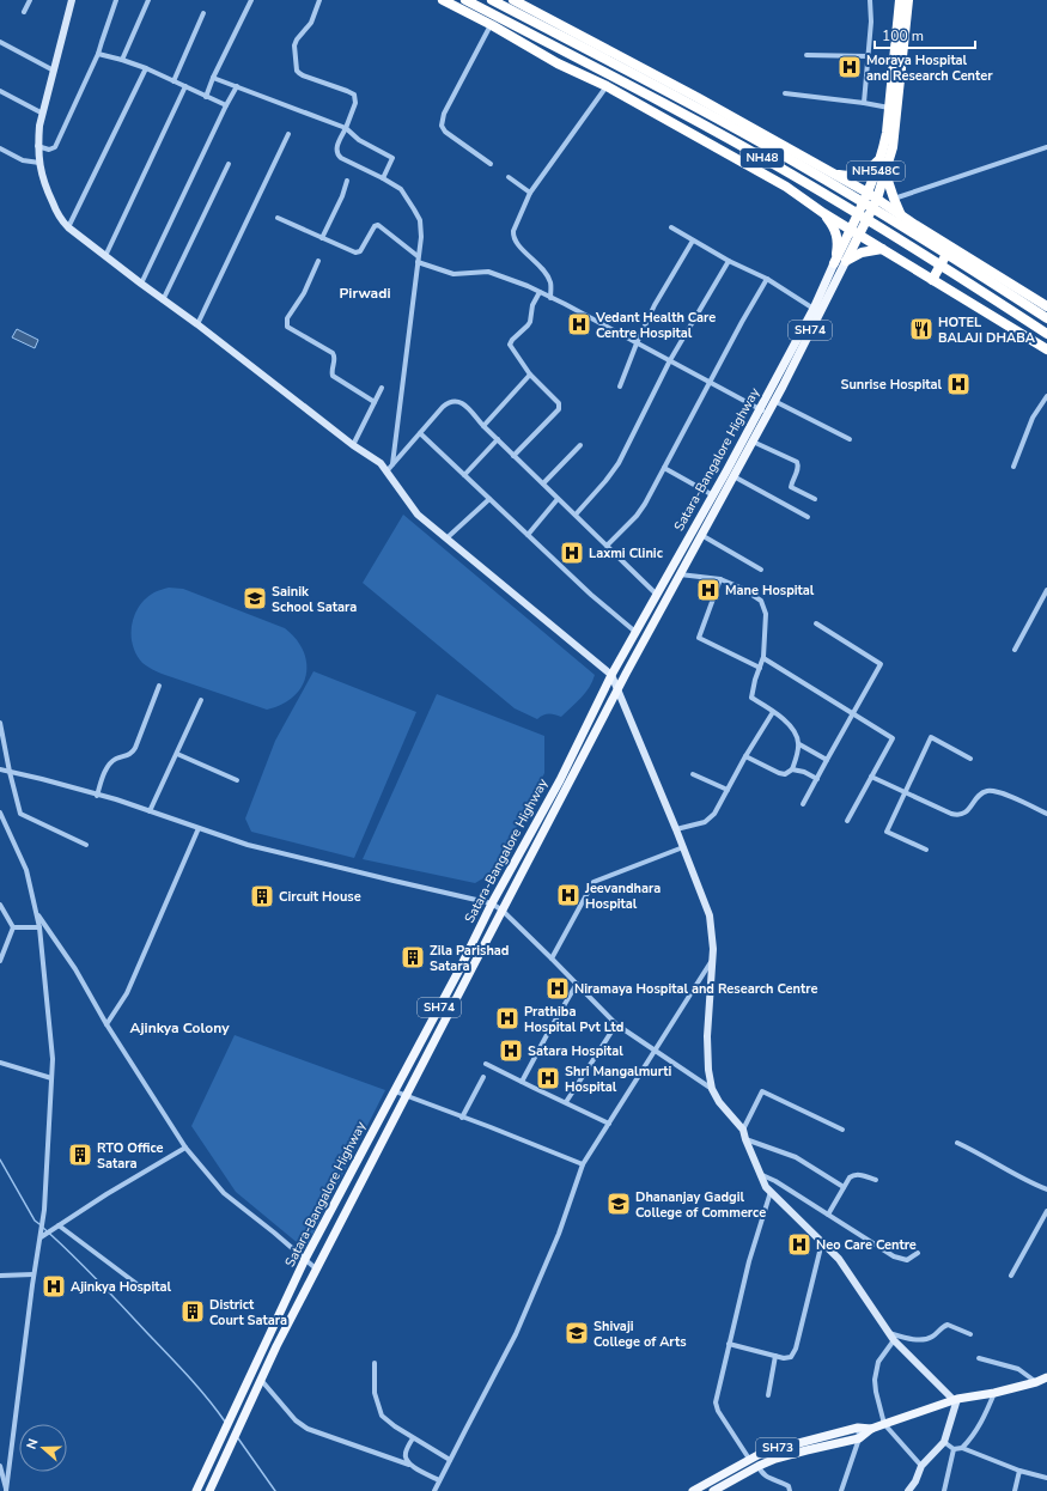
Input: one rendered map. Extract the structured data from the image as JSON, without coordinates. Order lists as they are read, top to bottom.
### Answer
{
  "streets": {
    "highway": [
      "NH48",
      "NH548C",
      "SH74",
      "Satara-Bangalore Highway"
    ],
    "main road": ["SH73"]
  },
  "crossings": [
    ["NH548C", "Satara-Bangalore Highway"]
  ],
  "districts": ["Pirwadi", "Ajinkya Colony"],
  "places": {
    "hospital": [
      "Moraya Hospital and Research Center",
      "Vedant Health Care Centre Hospital",
      "Sunrise Hospital",
      "Laxmi Clinic",
      "Mane Hospital",
      "Jeevandhara Hospital",
      "Niramaya Hospital and Research Centre",
      "Prathiba Hospital Pvt Ltd",
      "Satara Hospital",
      "Shri Mangalmurti Hospital",
      "Neo Care Centre",
      "Ajinkya Hospital"
    ],
    "restaurant": ["HOTEL BALAJI DHABA"],
    "school or university": ["Sainik School Satara", "Dhananjay Gadgil College of Commerce", "Shivaji College of Arts"],
    "building": [
      "Circuit House",
      "Zila Parishad Satara",
      "RTO Office Satara",
      "District Court Satara"
    ]
  },
  "scale_bar": "100 m",
  "north": "left"
}
